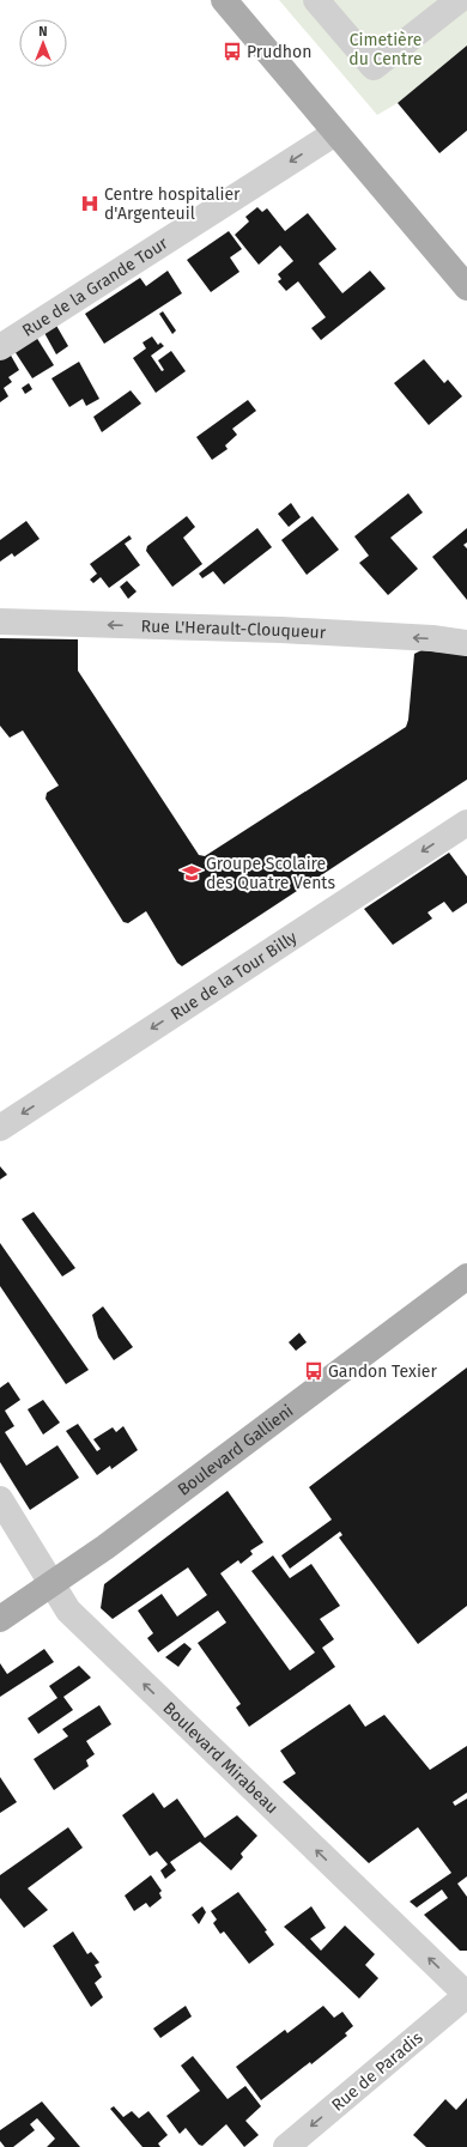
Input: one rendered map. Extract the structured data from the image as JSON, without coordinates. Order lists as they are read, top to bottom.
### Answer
{
  "streets": {
    "main road": ["Boulevard Gallieni"],
    "street": [
      "Rue de la Grande Tour",
      "Rue L'Herault-Clouqueur",
      "Rue de la Tour Billy",
      "Boulevard Mirabeau",
      "Rue de Paradis"
    ]
  },
  "crossings": [
    ["Boulevard Gallieni", "Boulevard Mirabeau"],
    ["Boulevard Mirabeau", "Rue de Paradis"]
  ],
  "one_way": [
    "Rue de la Grande Tour",
    "Rue L'Herault-Clouqueur",
    "Rue de la Tour Billy",
    "Boulevard Mirabeau",
    "Rue de Paradis"
  ],
  "parks": ["Cimetière du Centre"],
  "places": {
    "bus stop": ["Prudhon", "Gandon Texier"],
    "hospital": ["Centre hospitalier d'Argenteuil"],
    "school or university": ["Groupe Scolaire des Quatre Vents"]
  },
  "north": "top"
}
